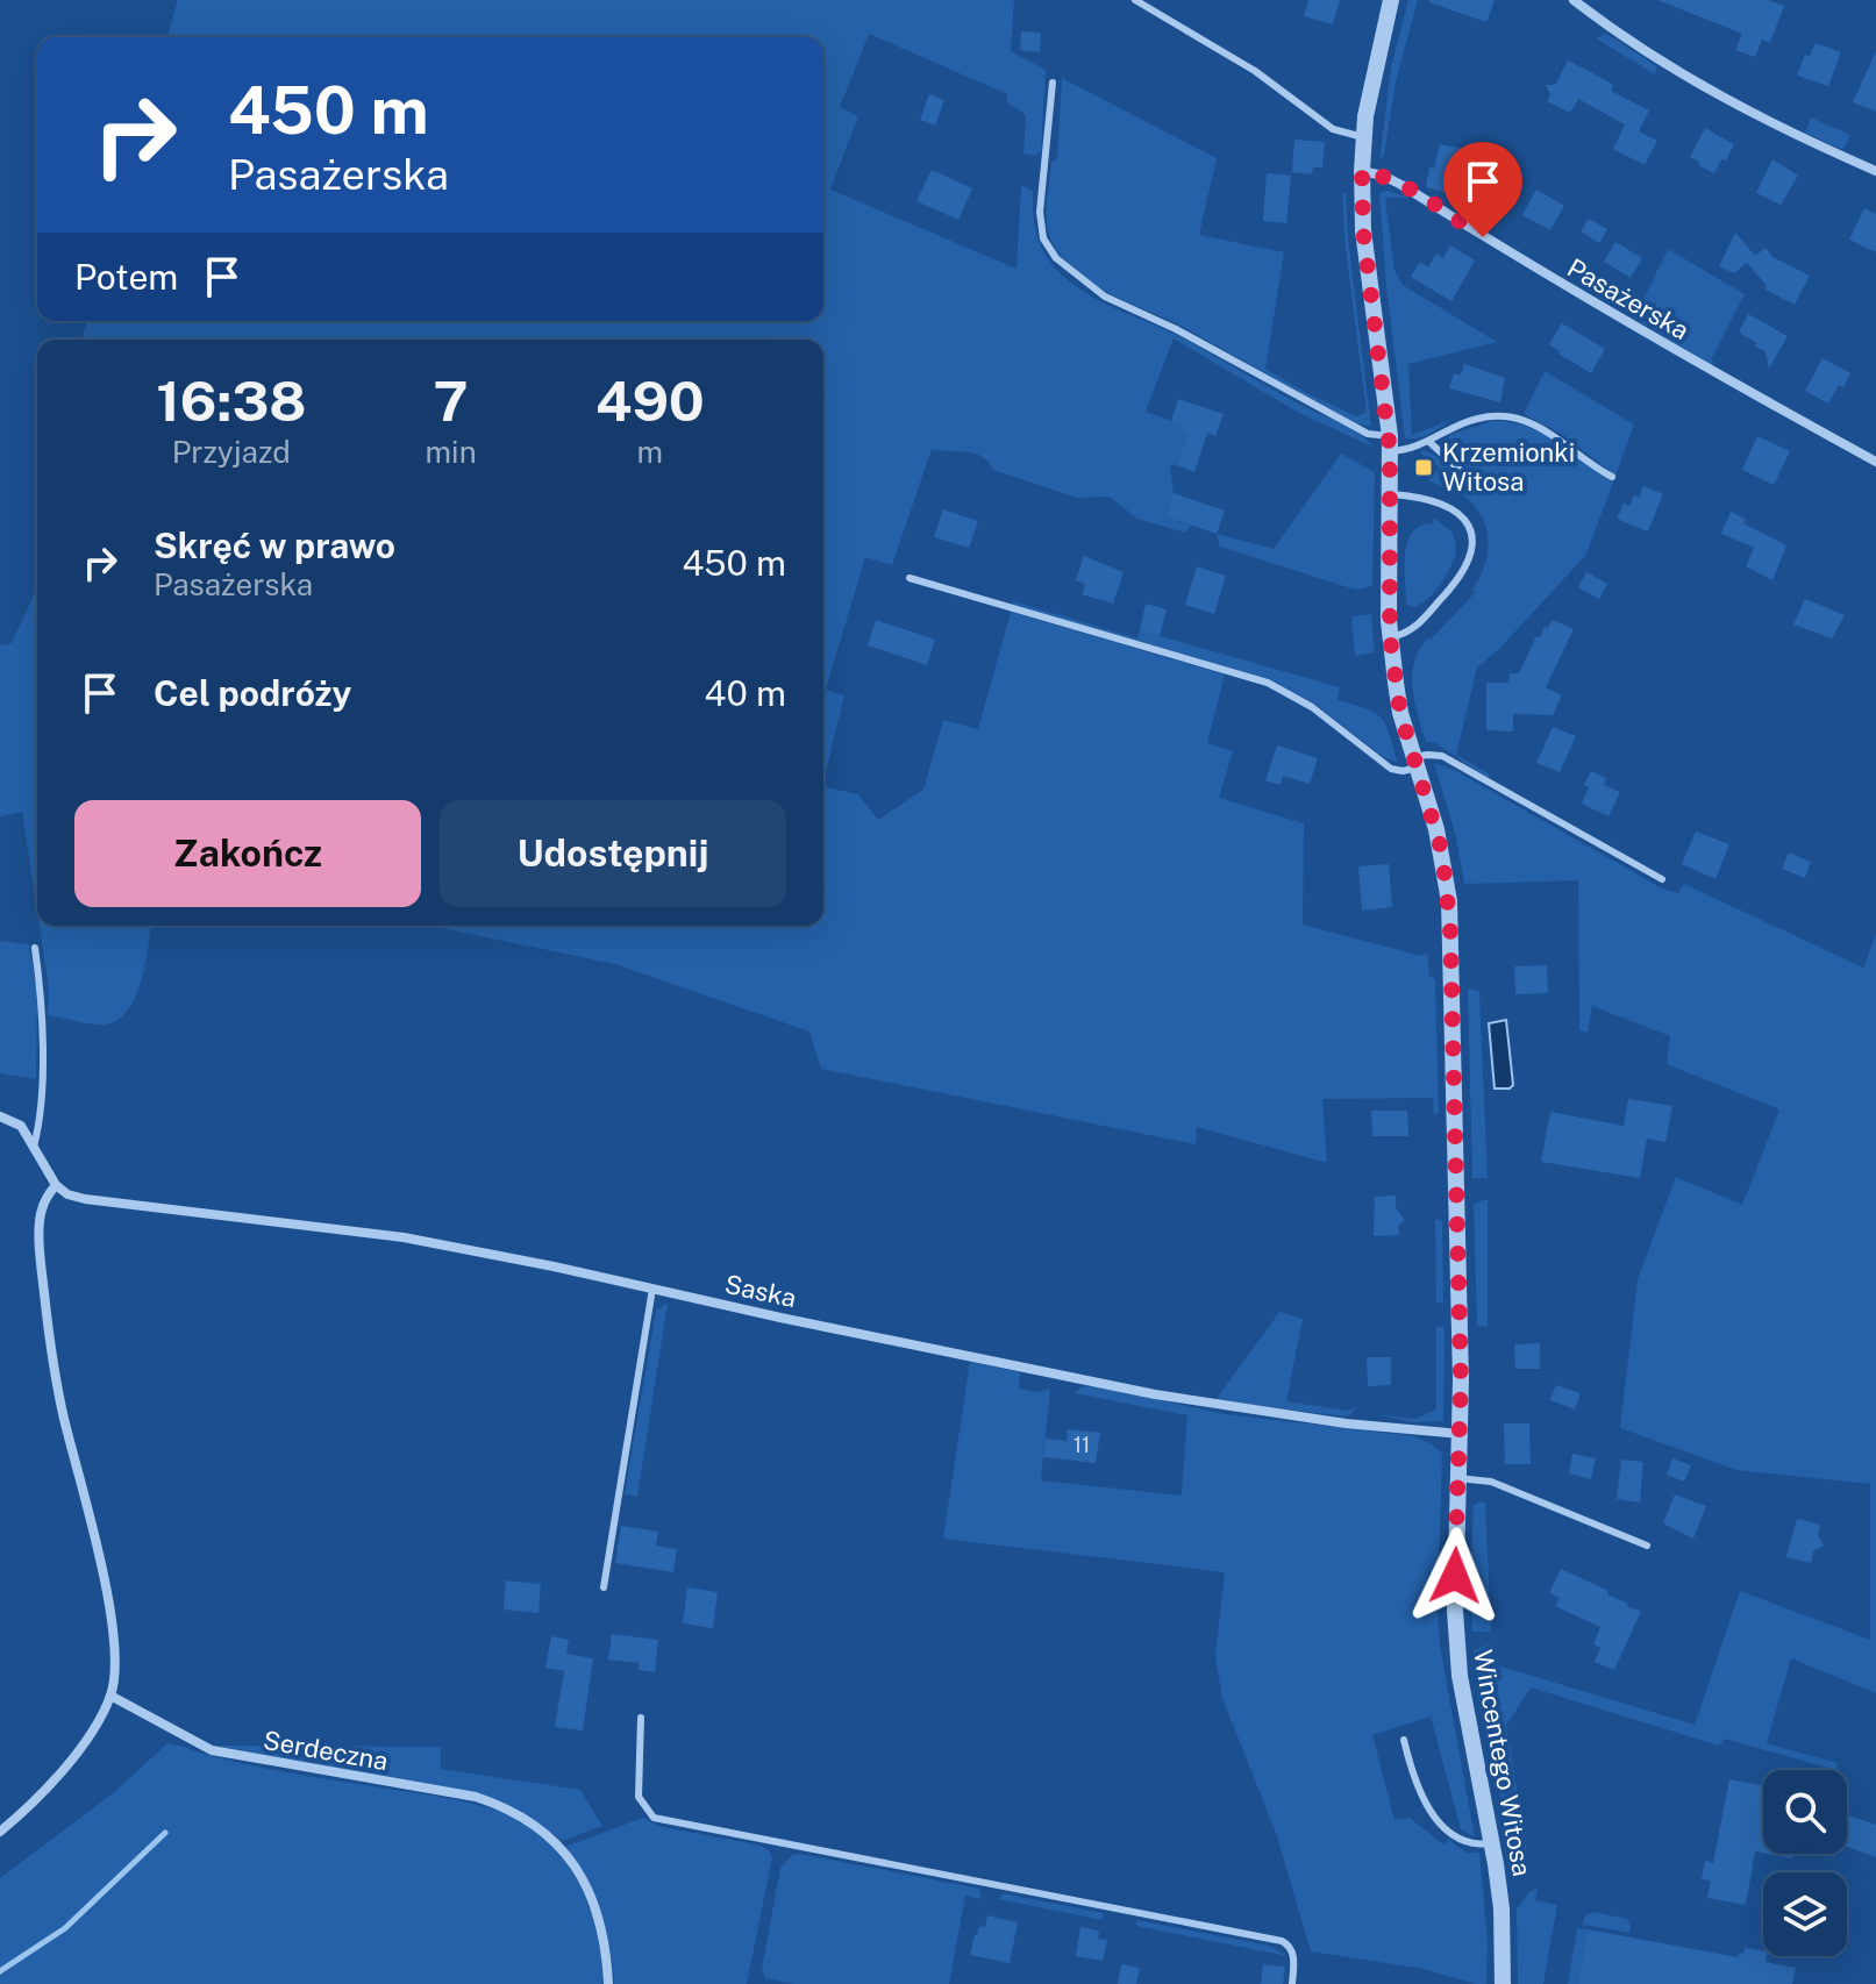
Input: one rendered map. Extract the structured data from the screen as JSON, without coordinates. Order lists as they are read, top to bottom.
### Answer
{
  "streets": {
    "street": [
      "Pasażerska",
      "Saska",
      "Serdeczna",
      "Wincentego Witosa"
    ]
  },
  "crossings": [
    ["Pasażerska", "Wincentego Witosa"],
    ["Saska", "Wincentego Witosa"]
  ],
  "places": {
    "transit": ["Krzemionki Witosa"]
  },
  "house_numbers": ["11"],
  "page": {
    "turn": ["450 m", "Pasażerska"],
    "then": "Potem",
    "eta": [
      "16:38",
      "Przyjazd",
      "7",
      "min",
      "490",
      "m"
    ],
    "list": [
      {
        "name": "Skręć w prawo",
        "note": "Pasażerska",
        "value": "450 m"
      },
      {
        "name": "Cel podróży",
        "value": "40 m"
      }
    ],
    "buttons": ["Zakończ", "Udostępnij"]
  }
}
